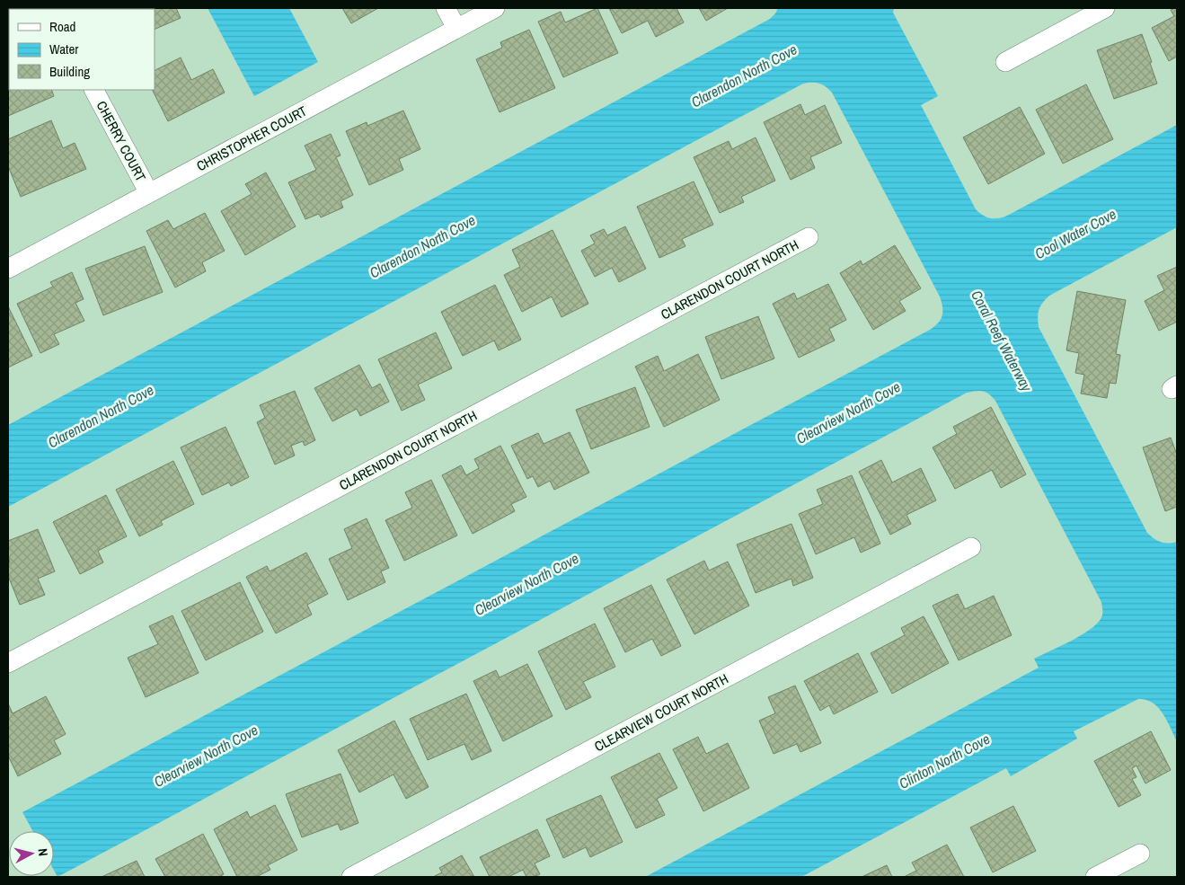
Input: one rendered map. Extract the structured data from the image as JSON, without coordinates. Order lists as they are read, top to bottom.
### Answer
{
  "streets": {
    "street": [
      "CHRISTOPHER COURT",
      "CHERRY COURT",
      "CLARENDON COURT NORTH",
      "CLEARVIEW COURT NORTH"
    ]
  },
  "crossings": [
    ["CHRISTOPHER COURT", "CHERRY COURT"]
  ],
  "water": [
    "Clarendon North Cove",
    "Cool Water Cove",
    "Coral Reef Waterway",
    "Clearview North Cove",
    "Clinton North Cove"
  ],
  "legend": ["Road", "Water", "Building"],
  "north": "right"
}
